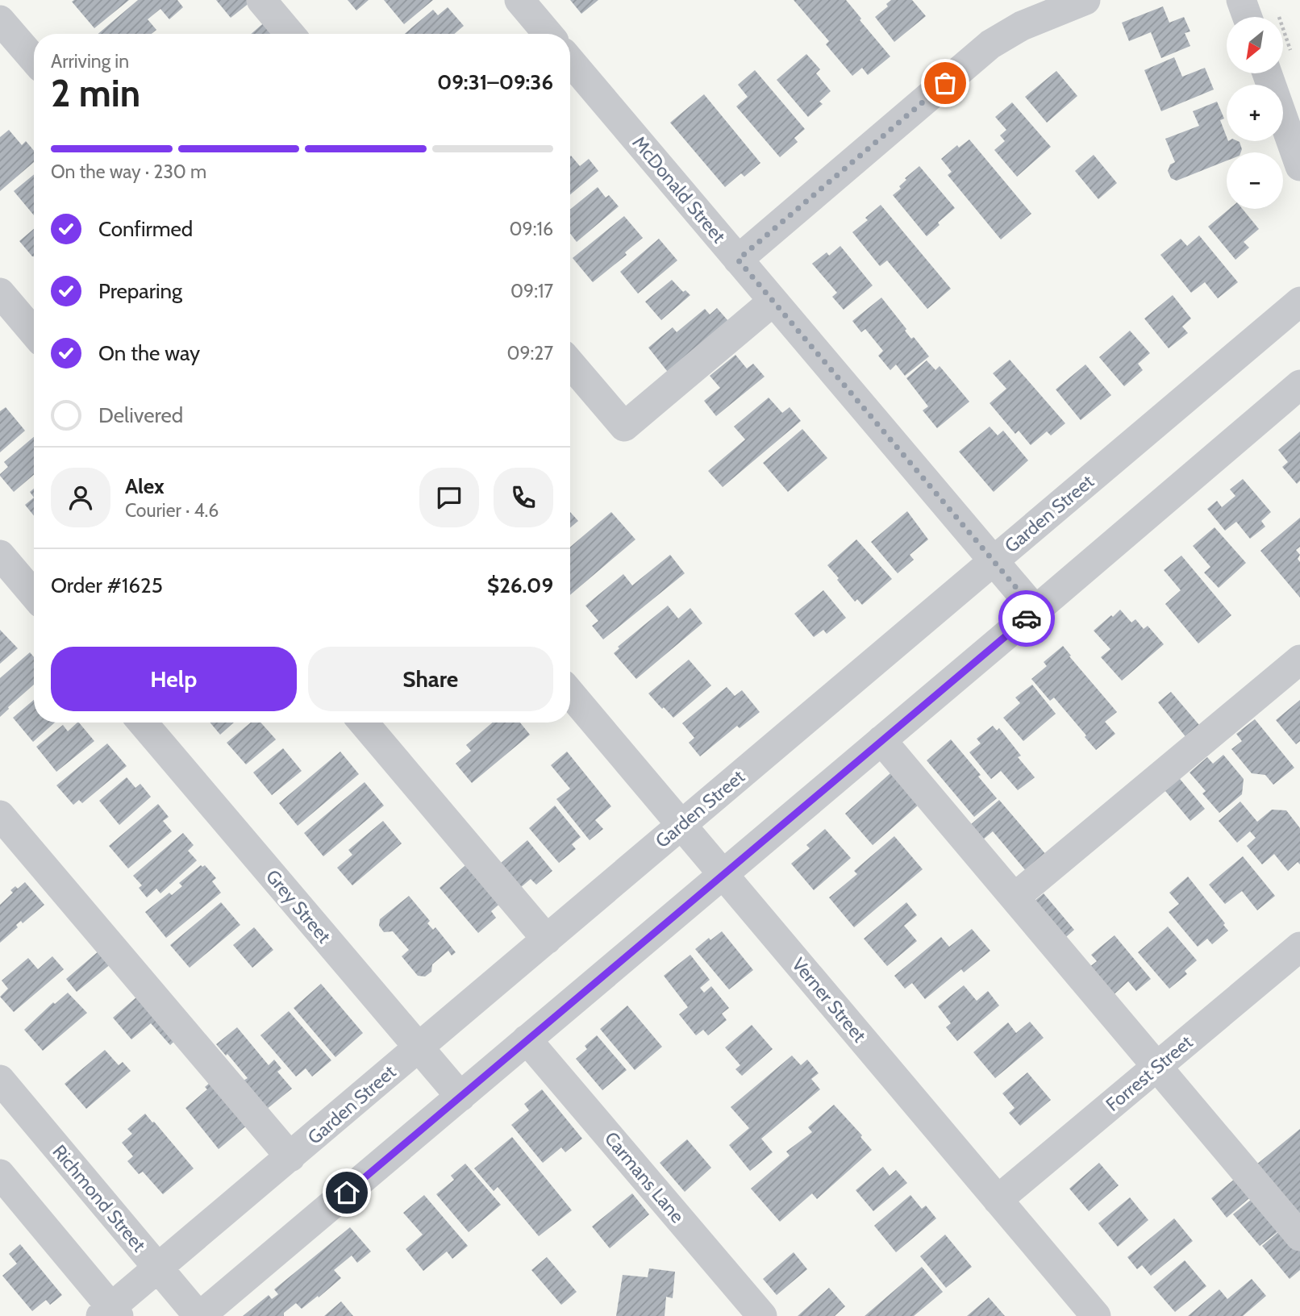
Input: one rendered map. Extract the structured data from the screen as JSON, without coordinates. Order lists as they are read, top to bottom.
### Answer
{
  "streets": {
    "street": [
      "McDonald Street",
      "Garden Street",
      "Grey Street",
      "Verner Street",
      "Forrest Street",
      "Carmans Lane",
      "Richmond Street"
    ]
  },
  "crossings": [
    ["McDonald Street", "Garden Street"],
    ["Garden Street", "Grey Street"],
    ["Garden Street", "Verner Street"],
    ["Garden Street", "Richmond Street"],
    ["Verner Street", "Forrest Street"]
  ],
  "north": "bottom left",
  "page": {
    "map_buttons": ["+", "−"],
    "heading": ["2 min", "Arriving in", "09:31–09:36"],
    "panel": [
      "Alex",
      "Courier · 4.6",
      "Order #1625",
      "$26.09"
    ],
    "bar": "On the way · 230 m",
    "list": [
      ["Confirmed", "09:16"],
      ["Preparing", "09:17"],
      ["On the way", "09:27"],
      "Delivered"
    ],
    "buttons": ["Help", "Share"]
  }
}
